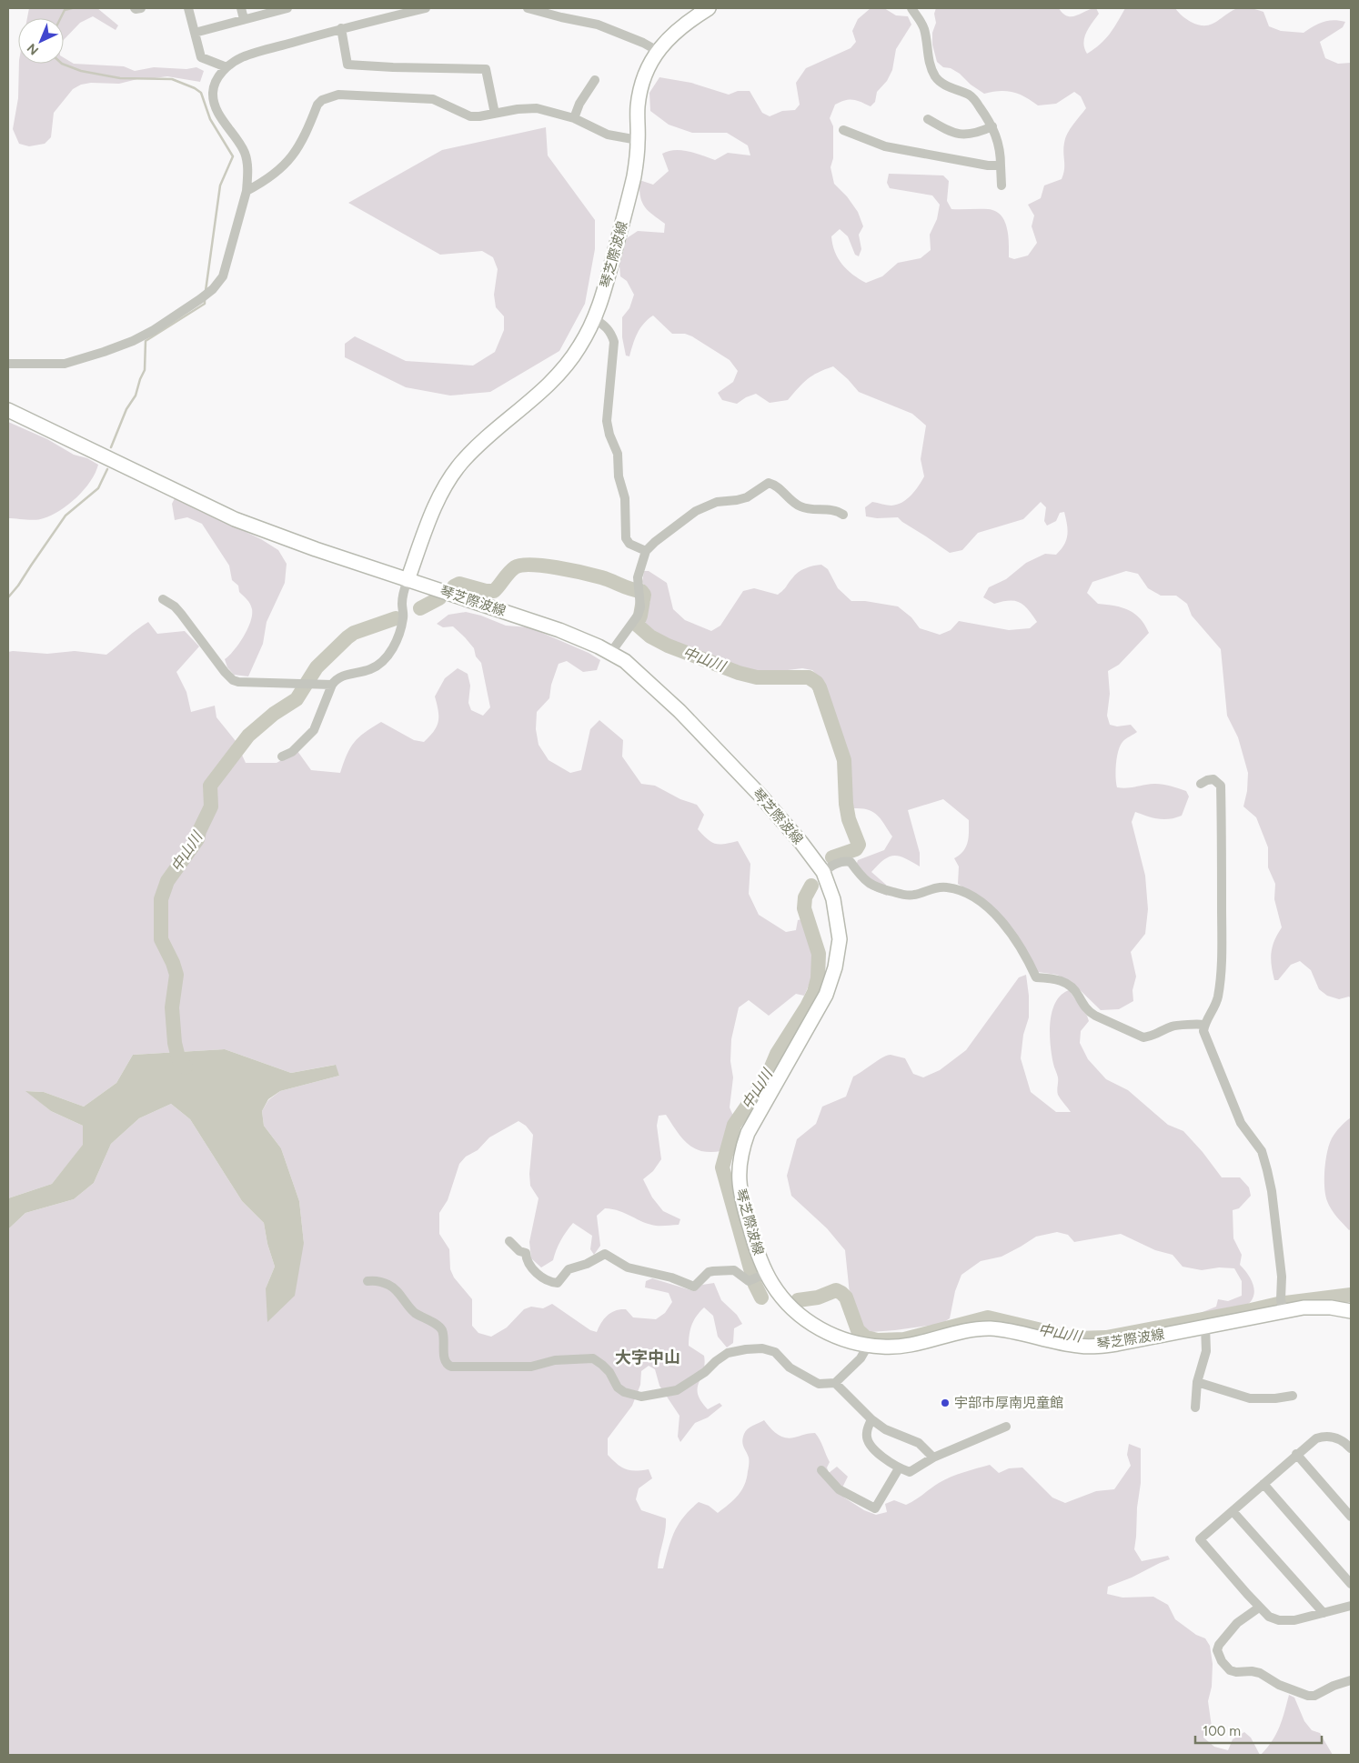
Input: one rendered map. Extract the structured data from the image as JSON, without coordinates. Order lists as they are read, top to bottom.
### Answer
{
  "streets": {
    "main road": ["琴芝際波線"]
  },
  "districts": ["大字中山"],
  "water": ["中山川"],
  "places": ["宇部市厚南児童館"],
  "scale_bar": "100 m",
  "north": "bottom left"
}
